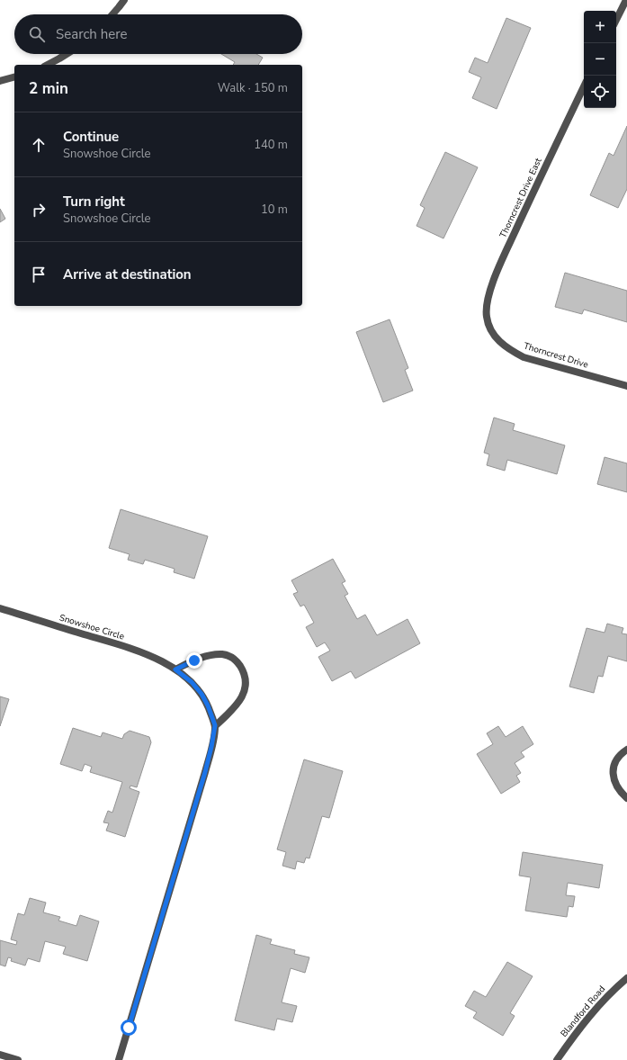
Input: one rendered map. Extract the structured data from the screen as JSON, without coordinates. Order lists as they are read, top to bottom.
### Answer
{
  "streets": {
    "street": [
      "Thorncrest Drive East",
      "Thorncrest Drive",
      "Snowshoe Circle",
      "Blandford Road"
    ]
  },
  "crossings": [
    ["Thorncrest Drive East", "Thorncrest Drive"]
  ],
  "page": {
    "map_buttons": ["+", "−"],
    "search": "Search here",
    "heading": ["2 min", "Walk · 150 m"],
    "list": [
      ["Continue", "Snowshoe Circle", "140 m"],
      ["Turn right", "Snowshoe Circle", "10 m"],
      "Arrive at destination"
    ]
  }
}
